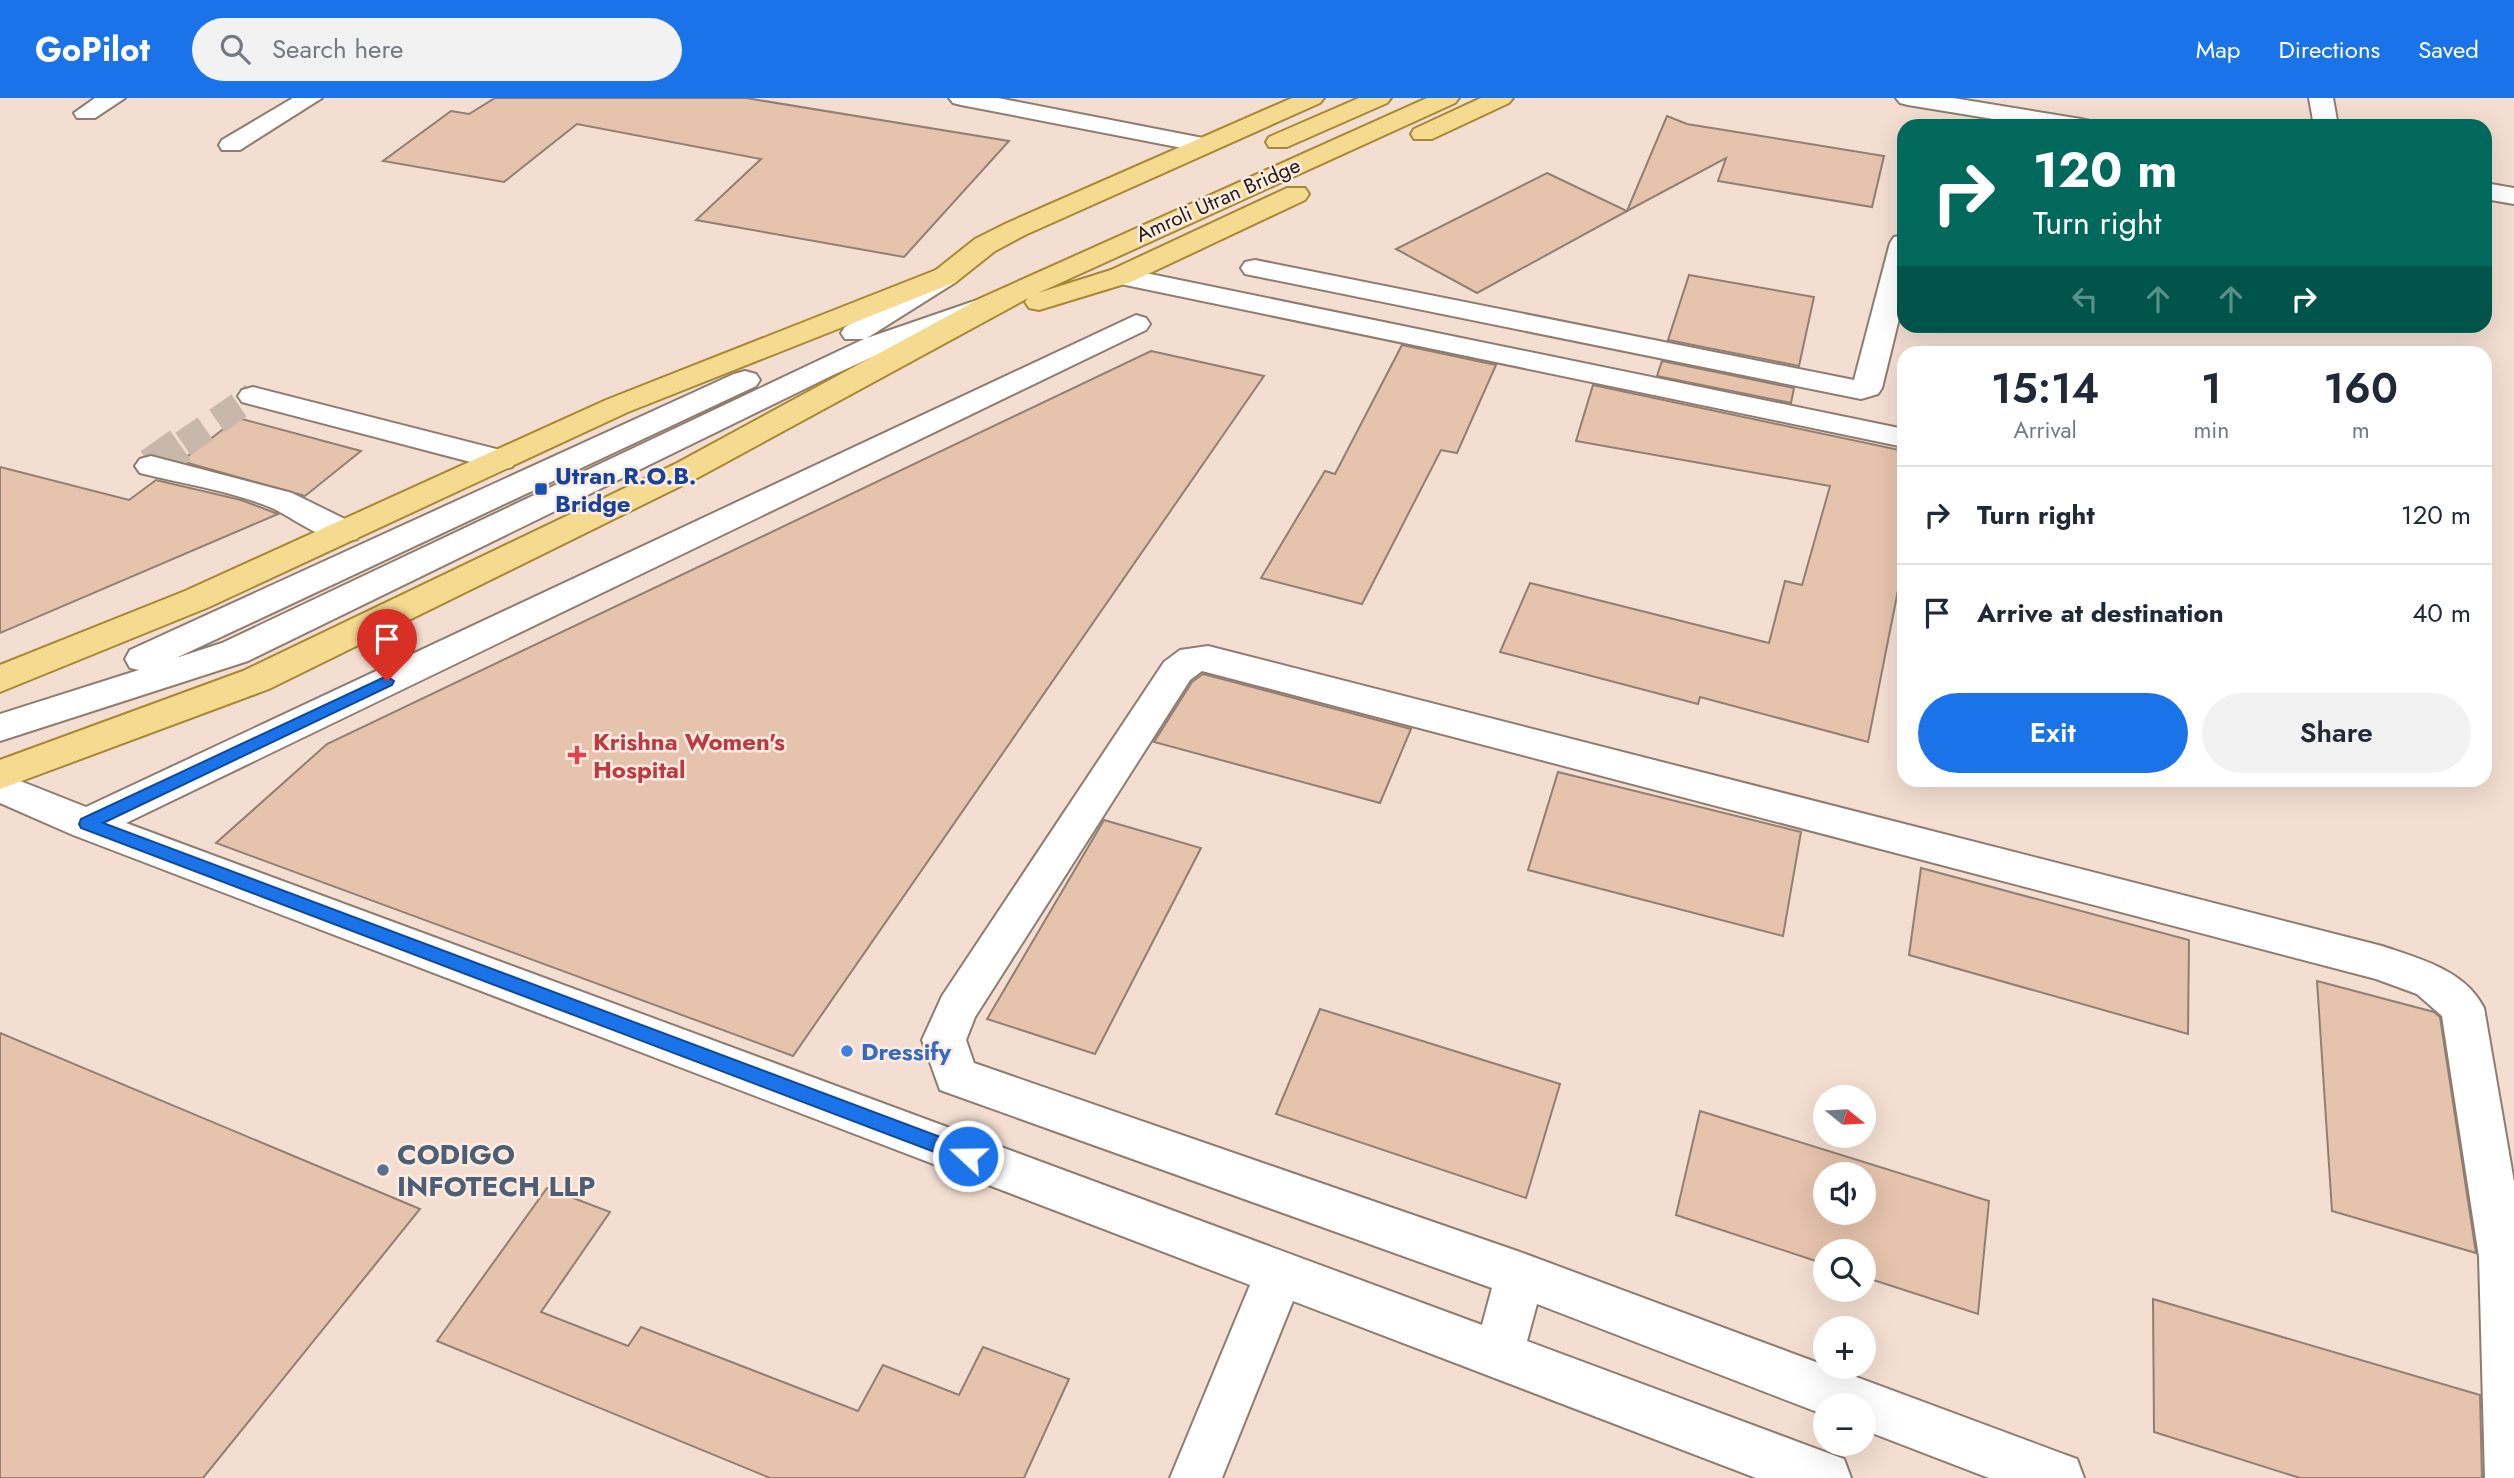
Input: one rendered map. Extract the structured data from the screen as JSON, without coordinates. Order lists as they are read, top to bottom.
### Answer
{
  "streets": {
    "main road": ["Amroli Utran Bridge"]
  },
  "places": {
    "transit": ["Utran R.O.B. Bridge"],
    "health": ["Krishna Women's Hospital"],
    "other": ["Dressify", "CODIGO INFOTECH LLP"]
  },
  "north": "right",
  "page": {
    "header": "GoPilot",
    "search": "Search here",
    "nav": ["Map", "Directions", "Saved"],
    "turn": ["120 m", "Turn right"],
    "eta": [
      "15:14",
      "Arrival",
      "1",
      "min",
      "160",
      "m"
    ],
    "list": [
      {
        "name": "Turn right",
        "value": "120 m"
      },
      {
        "name": "Arrive at destination",
        "value": "40 m"
      }
    ],
    "buttons": ["Exit", "Share"],
    "map_buttons": ["+", "−"]
  }
}
